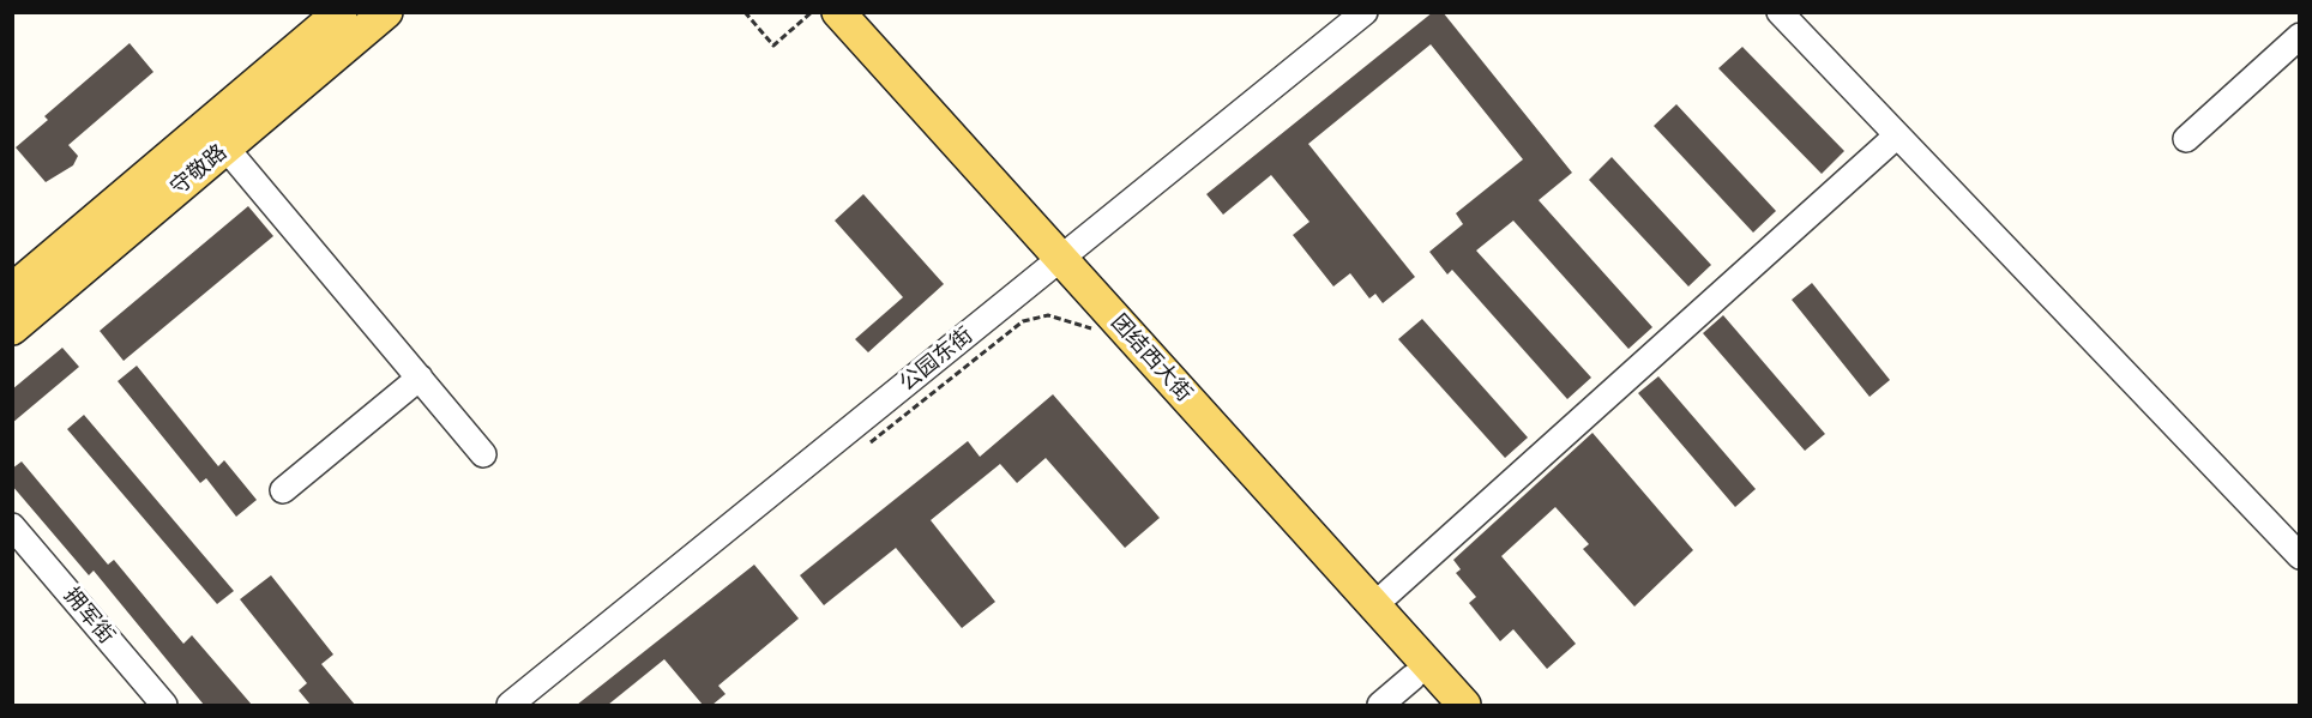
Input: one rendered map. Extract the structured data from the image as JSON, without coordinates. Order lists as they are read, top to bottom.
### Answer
{
  "streets": {
    "main road": ["守敬路", "团结西大街"],
    "street": ["公园东街", "拥军街"]
  },
  "crossings": [
    ["团结西大街", "公园东街"]
  ]
}
